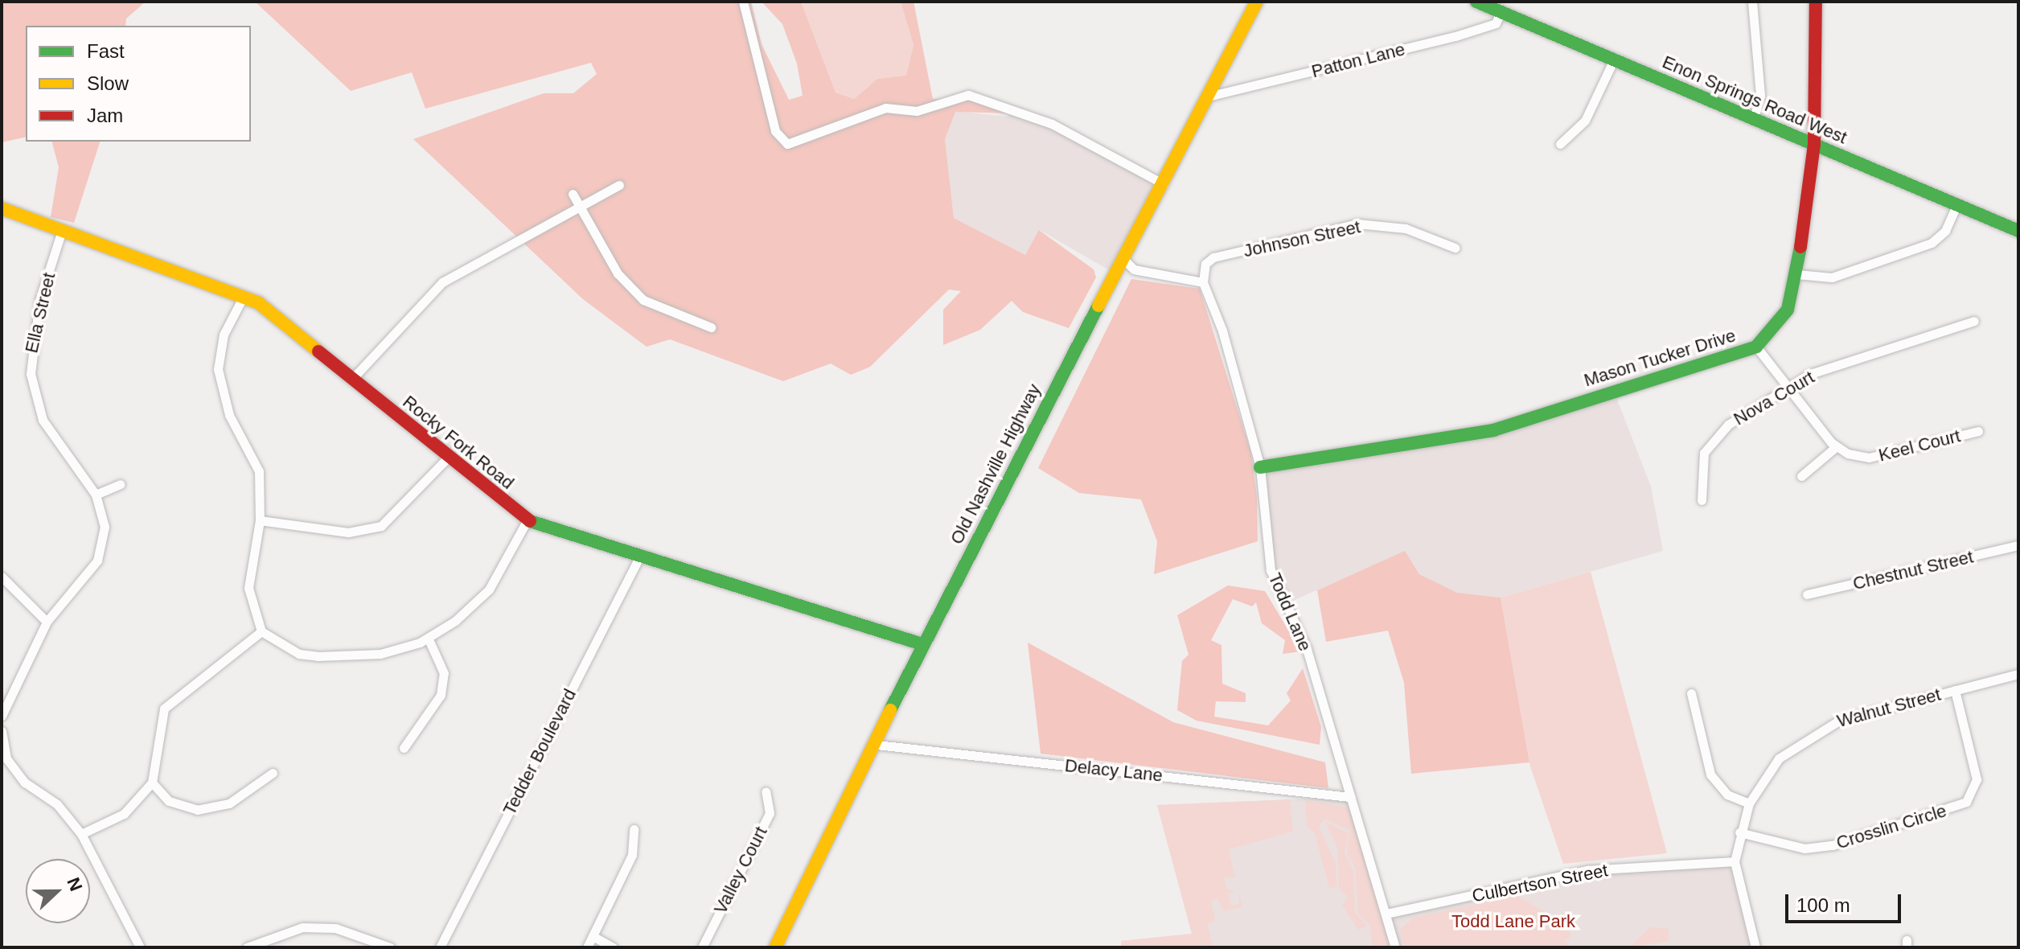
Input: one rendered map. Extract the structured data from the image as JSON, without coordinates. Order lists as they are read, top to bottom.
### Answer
{
  "streets": {
    "street": [
      "Patton Lane",
      "Enon Springs Road West",
      "Johnson Street",
      "Ella Street",
      "Mason Tucker Drive",
      "Nova Court",
      "Rocky Fork Road",
      "Keel Court",
      "Old Nashville Highway",
      "Chestnut Street",
      "Todd Lane",
      "Walnut Street",
      "Tedder Boulevard",
      "Delacy Lane",
      "Crosslin Circle",
      "Valley Court",
      "Culbertson Street"
    ]
  },
  "crossings": [
    ["Patton Lane", "Enon Springs Road West"],
    ["Patton Lane", "Old Nashville Highway"],
    ["Enon Springs Road West", "Mason Tucker Drive"],
    ["Johnson Street", "Todd Lane"],
    ["Ella Street", "Rocky Fork Road"],
    ["Mason Tucker Drive", "Todd Lane"],
    ["Rocky Fork Road", "Old Nashville Highway"],
    ["Rocky Fork Road", "Tedder Boulevard"],
    ["Old Nashville Highway", "Delacy Lane"],
    ["Todd Lane", "Delacy Lane"],
    ["Todd Lane", "Culbertson Street"],
    ["Walnut Street", "Crosslin Circle"],
    ["Walnut Street", "Culbertson Street"]
  ],
  "parks": ["Todd Lane Park"],
  "legend": ["Fast", "Slow", "Jam"],
  "scale_bar": "100 m",
  "north": "right"
}
